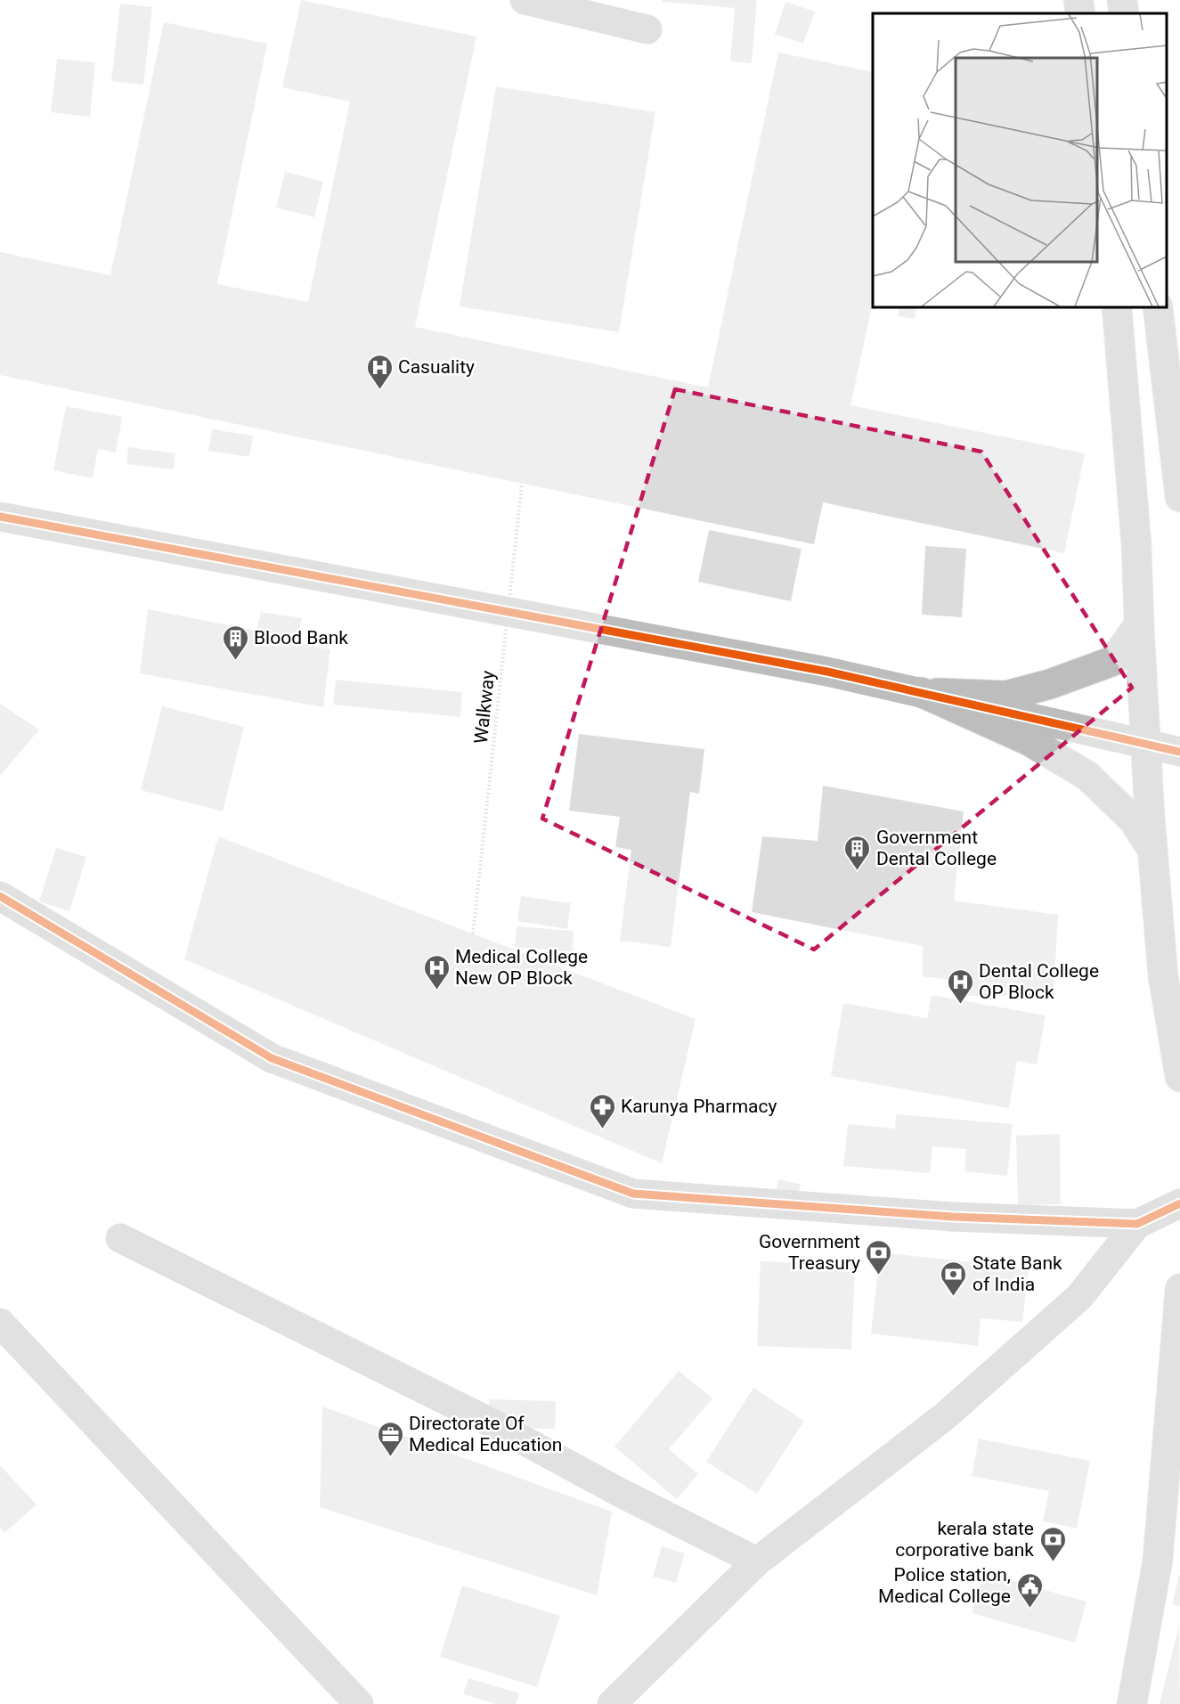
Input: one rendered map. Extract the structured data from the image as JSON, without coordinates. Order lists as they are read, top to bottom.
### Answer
{
  "streets": {
    "path": ["Walkway"]
  },
  "places": {
    "hospital": ["Casuality", "Medical College New OP Block", "Dental College OP Block"],
    "building": ["Blood Bank", "Government Dental College"],
    "pharmacy": ["Karunya Pharmacy"],
    "bank": ["Government Treasury", "State Bank of India", "kerala state corporative bank"],
    "office": ["Directorate Of Medical Education"],
    "public building": ["Police station, Medical College"]
  }
}
